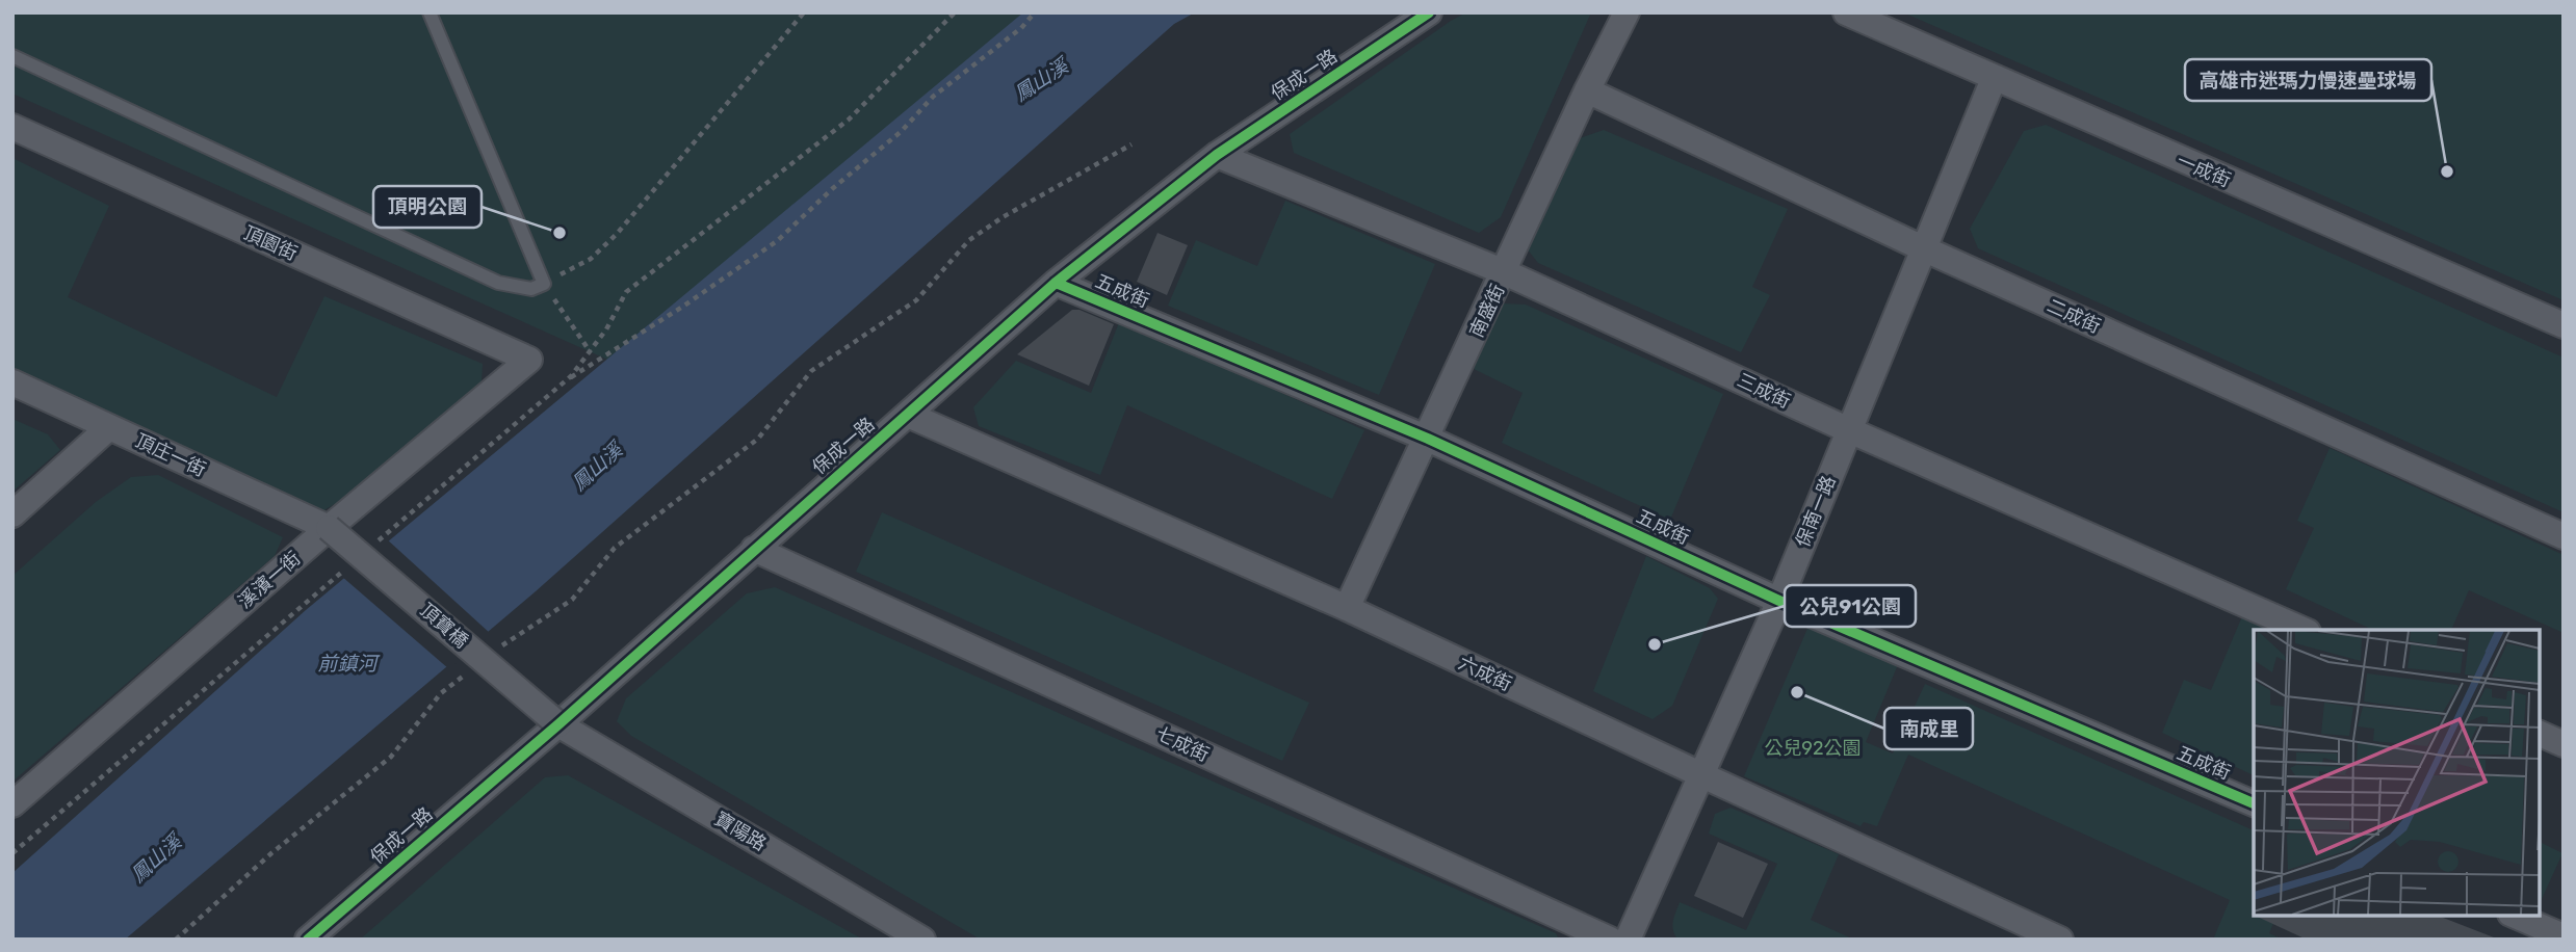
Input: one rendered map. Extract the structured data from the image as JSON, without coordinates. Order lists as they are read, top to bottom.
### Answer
{
  "streets": {
    "street": [
      "保成一路",
      "一成街",
      "頂園街",
      "五成街",
      "南盛街",
      "二成街",
      "三成街",
      "頂庄一街",
      "保南一路",
      "溪濱一街",
      "頂寶橋",
      "六成街",
      "七成街",
      "寶陽路"
    ]
  },
  "crossings": [
    ["保成一路", "五成街"],
    ["保成一路", "三成街"],
    ["保成一路", "頂寶橋"],
    ["保成一路", "六成街"],
    ["保成一路", "七成街"],
    ["保成一路", "寶陽路"],
    ["一成街", "保南一路"],
    ["頂園街", "溪濱一街"],
    ["五成街", "南盛街"],
    ["五成街", "保南一路"],
    ["南盛街", "二成街"],
    ["南盛街", "三成街"],
    ["南盛街", "六成街"],
    ["二成街", "保南一路"],
    ["三成街", "保南一路"],
    ["頂庄一街", "溪濱一街"],
    ["頂庄一街", "頂寶橋"],
    ["保南一路", "六成街"],
    ["溪濱一街", "頂寶橋"],
    ["頂寶橋", "寶陽路"]
  ],
  "water": ["鳳山溪", "前鎮河"],
  "parks": ["公兒92公園"],
  "places": [
    "高雄市迷瑪力慢速壘球場",
    "頂明公園",
    "公兒91公園",
    "南成里"
  ]
}
